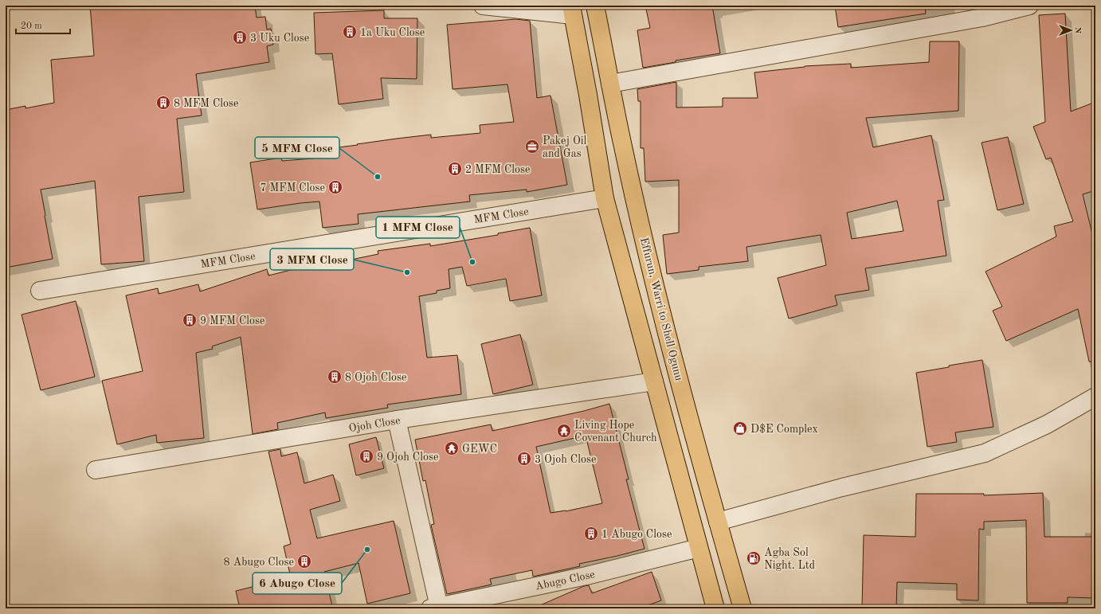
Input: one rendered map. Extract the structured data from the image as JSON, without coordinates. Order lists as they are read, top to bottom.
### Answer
{
  "streets": {
    "main road": ["Effurun, Warri to Shell Ogunu"],
    "street": ["MFM Close", "Ojoh Close", "Abugo Close"]
  },
  "places": {
    "building": [
      "1a Uku Close",
      "3 Uku Close",
      "8 MFM Close",
      "2 MFM Close",
      "7 MFM Close",
      "9 MFM Close",
      "8 Ojoh Close",
      "9 Ojoh Close",
      "3 Ojoh Close",
      "1 Abugo Close",
      "8 Abugo Close"
    ],
    "office": ["Pakej Oil and Gas"],
    "other": [
      "5 MFM Close",
      "1 MFM Close",
      "3 MFM Close",
      "6 Abugo Close"
    ],
    "shop": ["D$E Complex"],
    "temple": ["Living Hope Covenant Church", "GEWC"],
    "fuel station": ["Agba Sol Night. Ltd"]
  },
  "scale_bar": "20 m",
  "north": "right"
}
